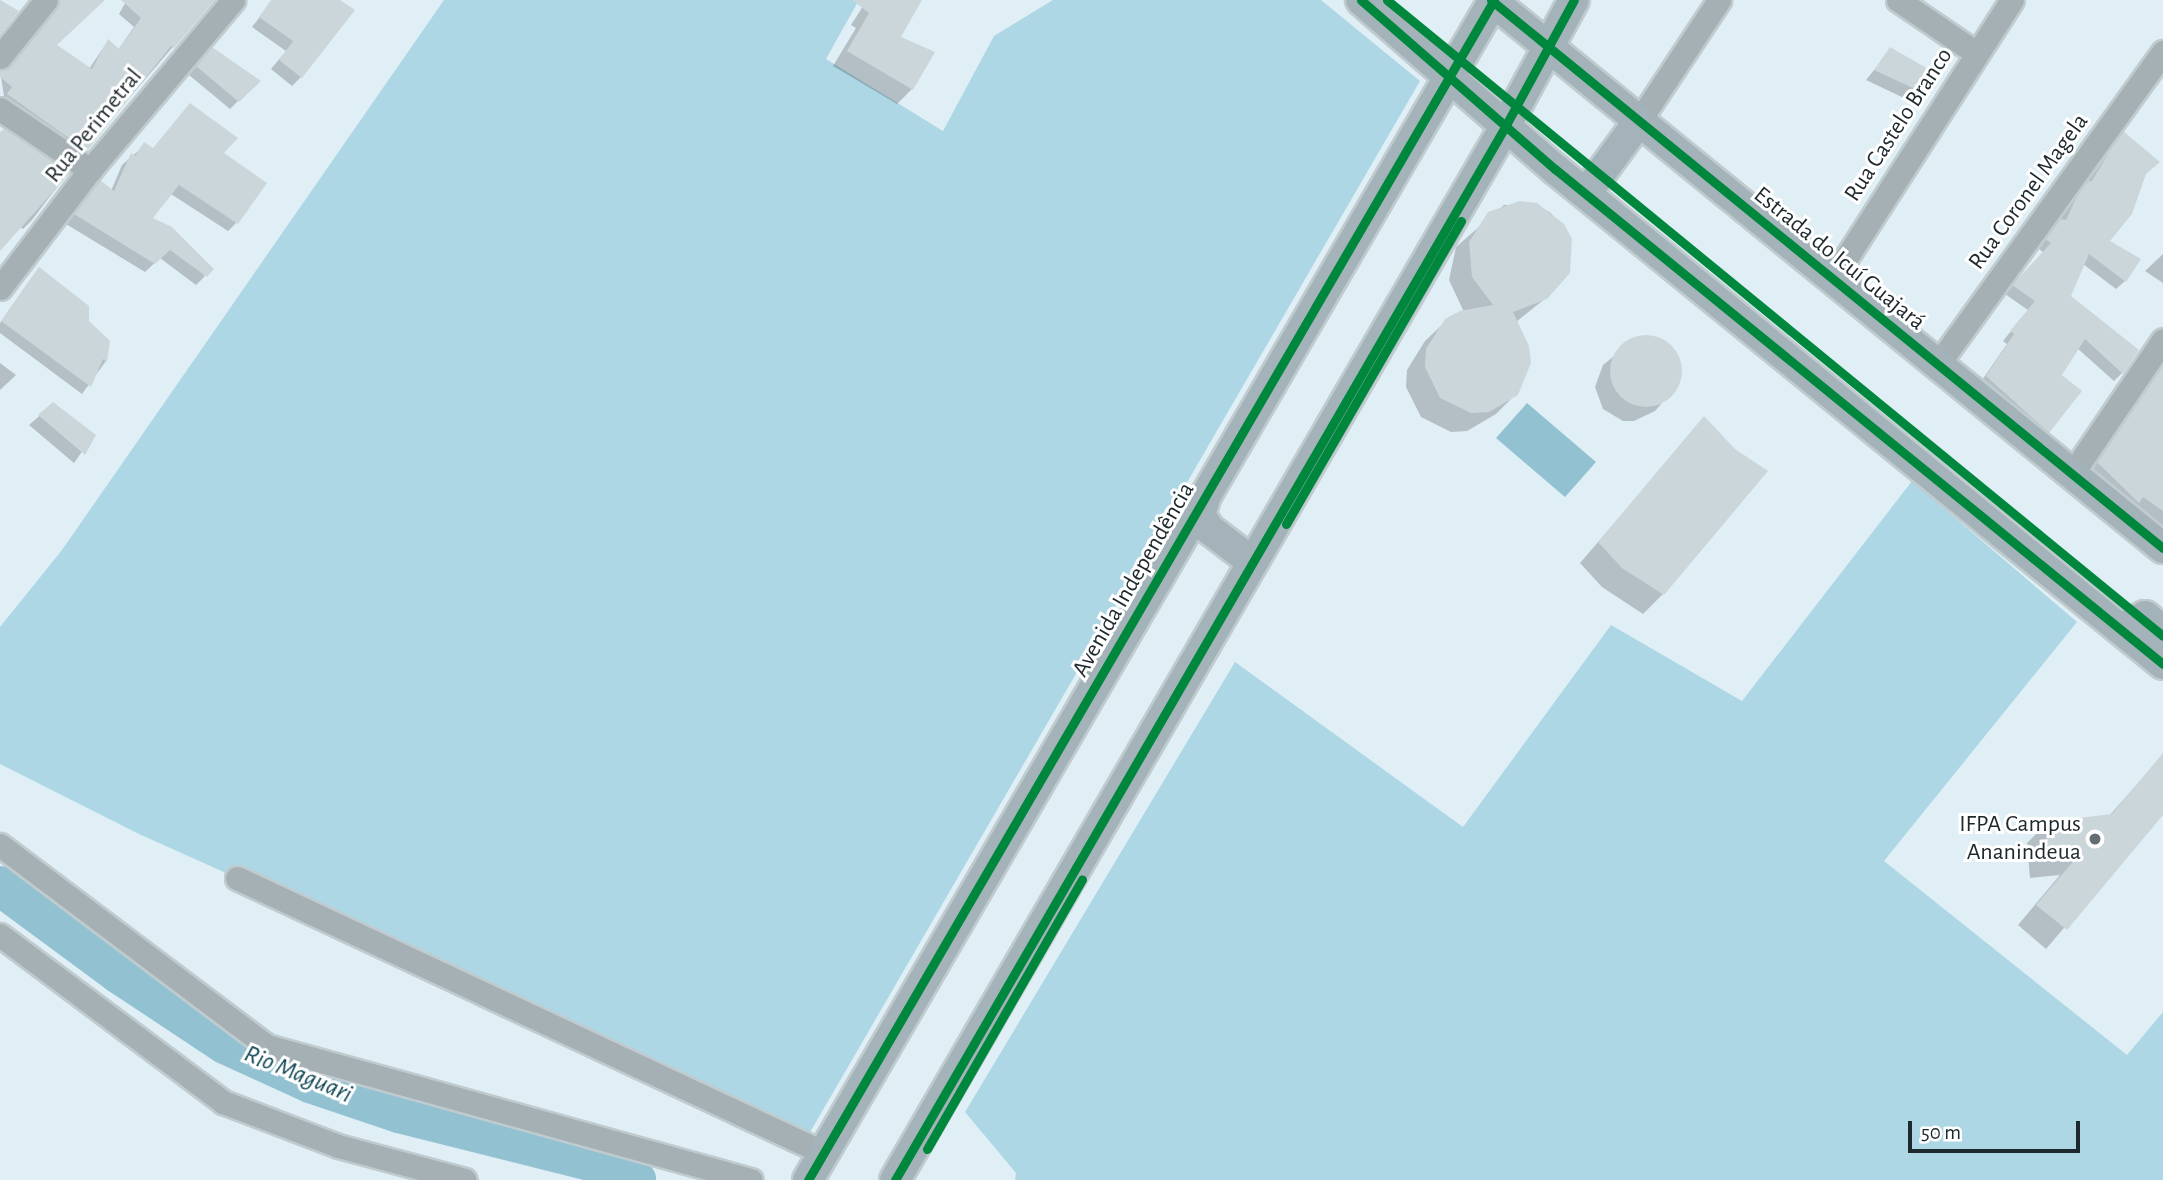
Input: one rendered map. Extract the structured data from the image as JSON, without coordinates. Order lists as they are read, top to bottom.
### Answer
{
  "streets": {
    "main road": ["Estrada do Icuí Guajará", "Avenida Independência"],
    "street": ["Rua Castelo Branco", "Rua Perimetral", "Rua Coronel Magela"]
  },
  "crossings": [
    ["Rua Castelo Branco", "Estrada do Icuí Guajará"],
    ["Rua Coronel Magela", "Estrada do Icuí Guajará"],
    ["Estrada do Icuí Guajará", "Avenida Independência"]
  ],
  "water": ["Rio Maguari"],
  "places": ["IFPA Campus Ananindeua"],
  "scale_bar": "50 m"
}
